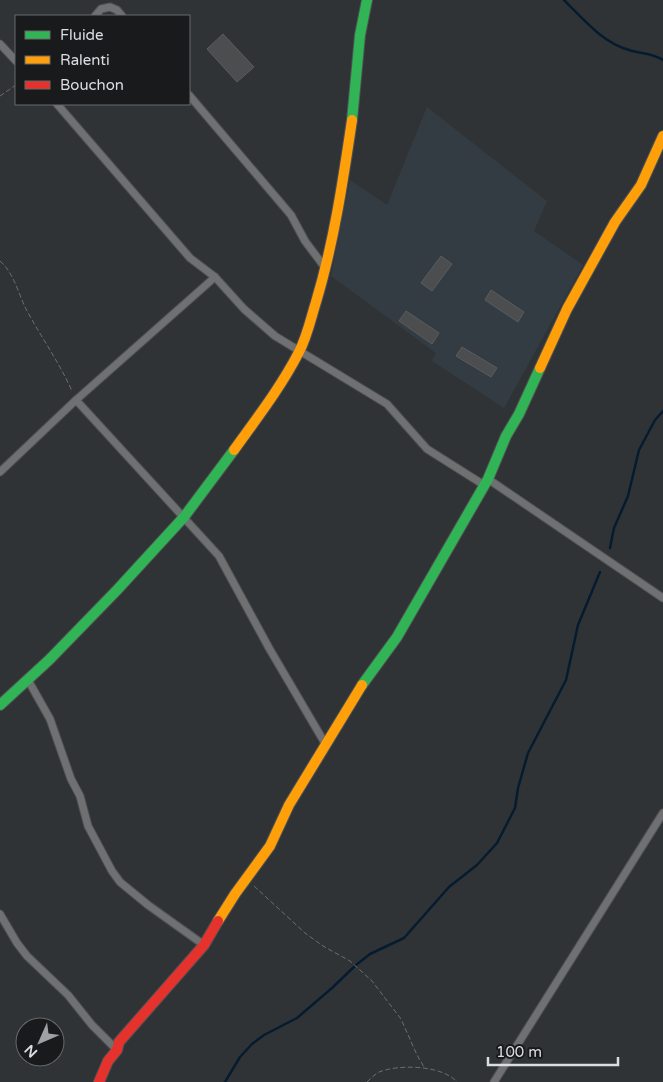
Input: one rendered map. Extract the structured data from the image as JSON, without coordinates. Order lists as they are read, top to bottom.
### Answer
{
  "legend": ["Fluide", "Ralenti", "Bouchon"],
  "scale_bar": "100 m",
  "north": "bottom left"
}
